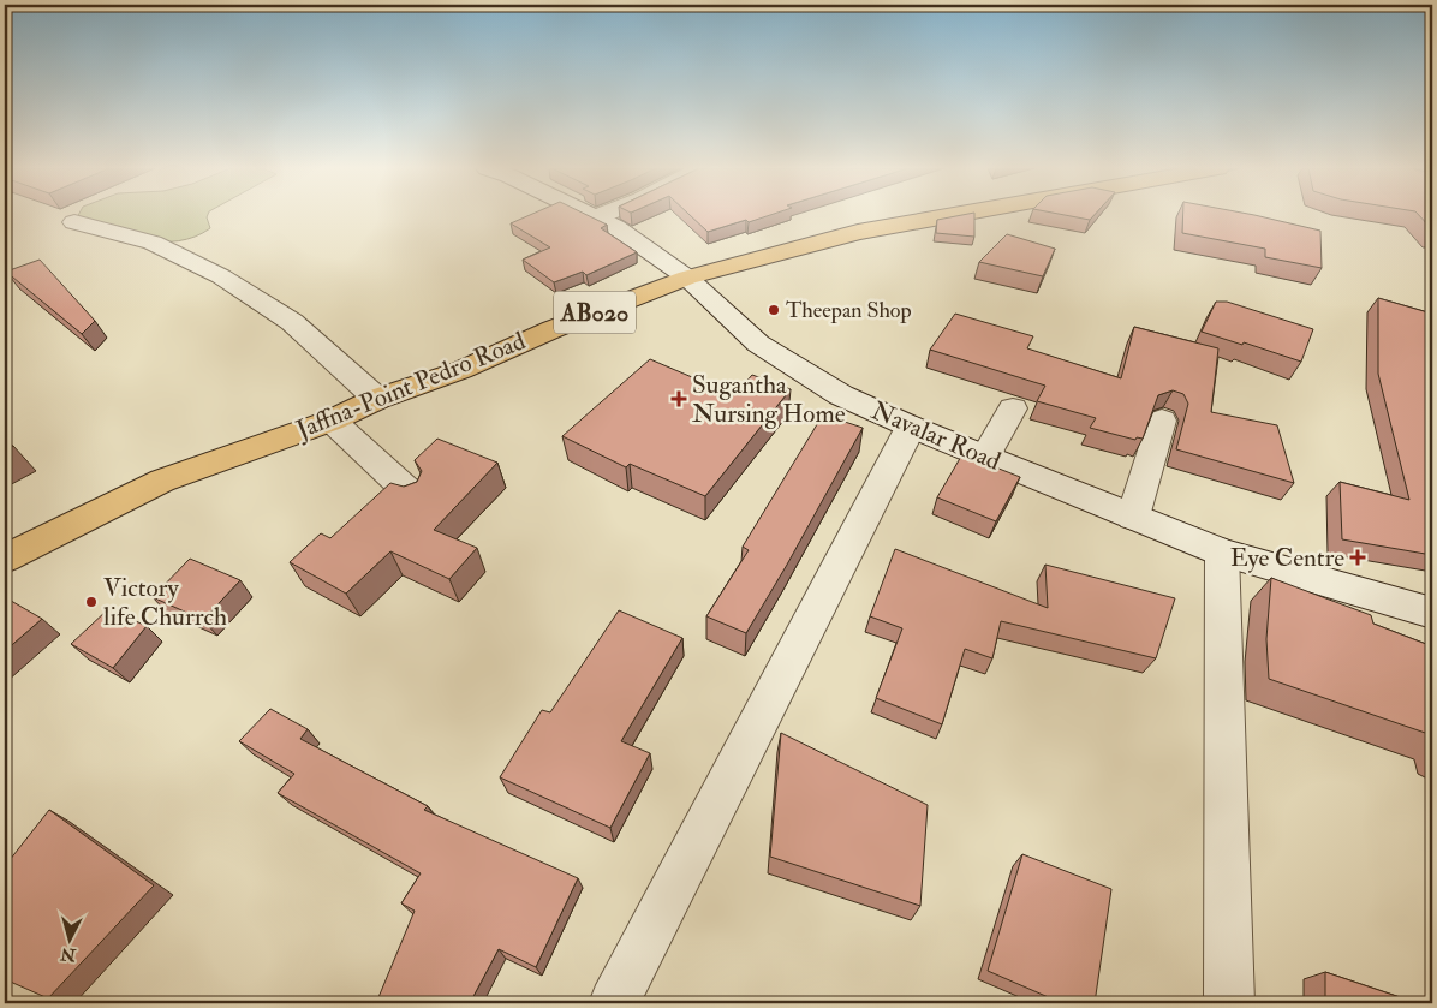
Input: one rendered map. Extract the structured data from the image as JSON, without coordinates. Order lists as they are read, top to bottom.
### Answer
{
  "streets": {
    "main road": ["AB020", "Jaffna-Point Pedro Road"],
    "street": ["Navalar Road"]
  },
  "crossings": [
    ["Jaffna-Point Pedro Road", "Navalar Road"]
  ],
  "places": {
    "other": ["Theepan Shop", "Victory life Churrch"],
    "health": ["Sugantha Nursing Home", "Eye Centre"]
  },
  "north": "bottom"
}
